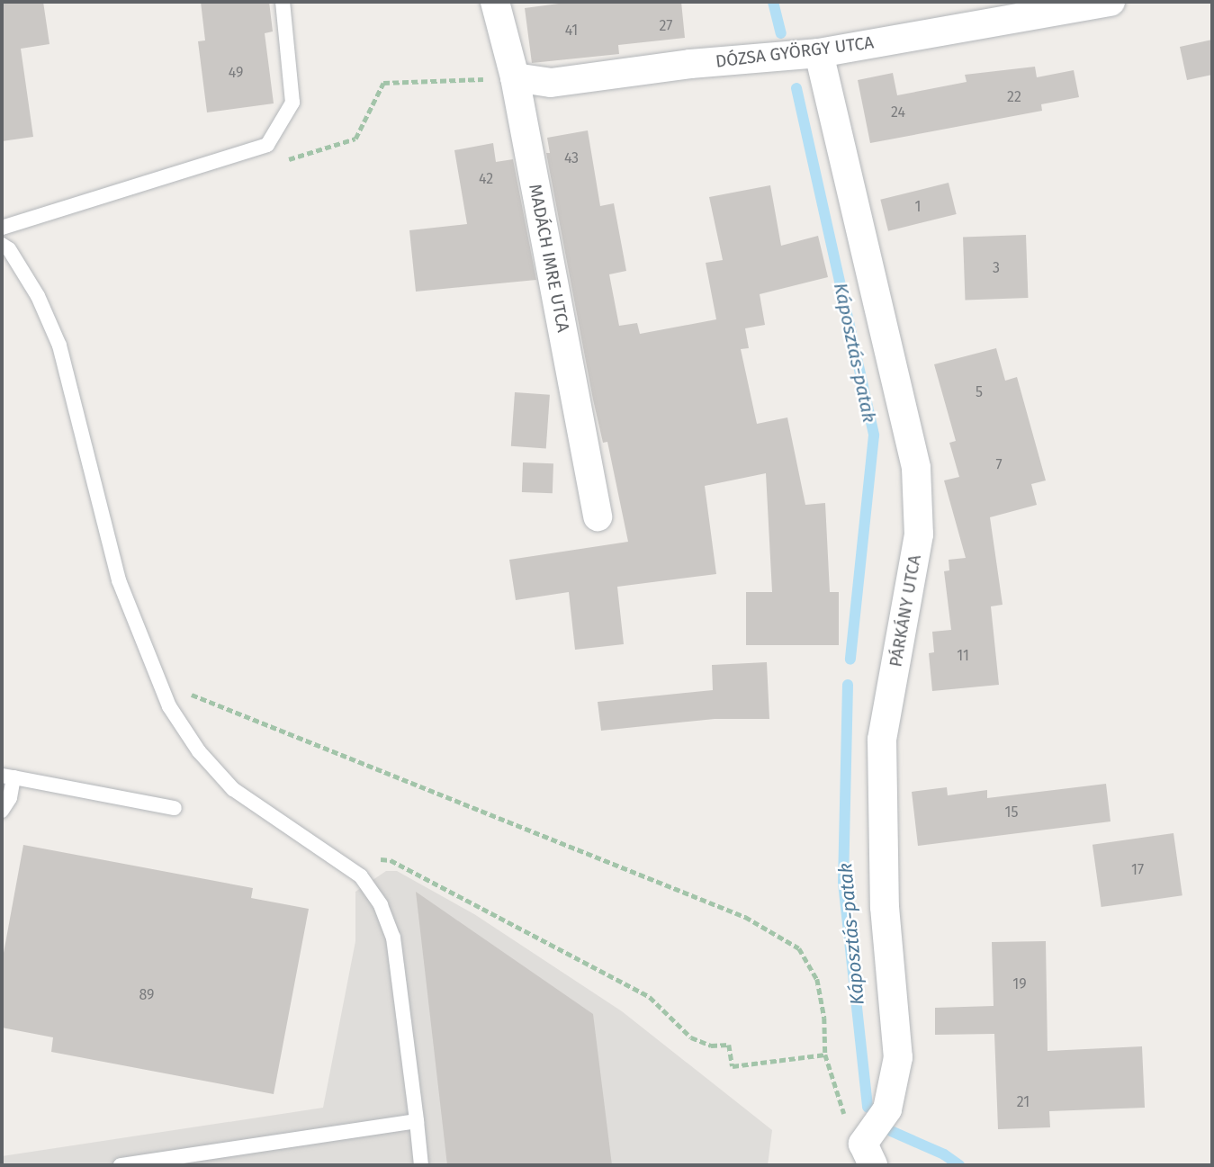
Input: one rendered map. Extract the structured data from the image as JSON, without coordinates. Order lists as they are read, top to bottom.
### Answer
{
  "streets": {
    "street": ["DÓZSA GYÖRGY UTCA", "MADÁCH IMRE UTCA", "PÁRKÁNY UTCA"]
  },
  "crossings": [
    ["DÓZSA GYÖRGY UTCA", "MADÁCH IMRE UTCA"],
    ["DÓZSA GYÖRGY UTCA", "PÁRKÁNY UTCA"]
  ],
  "water": ["Káposztás-patak"],
  "house_numbers": [
    "27",
    "41",
    "49",
    "22",
    "24",
    "43",
    "42",
    "1",
    "3",
    "5",
    "7",
    "11",
    "15",
    "17",
    "19",
    "89",
    "21"
  ]
}
